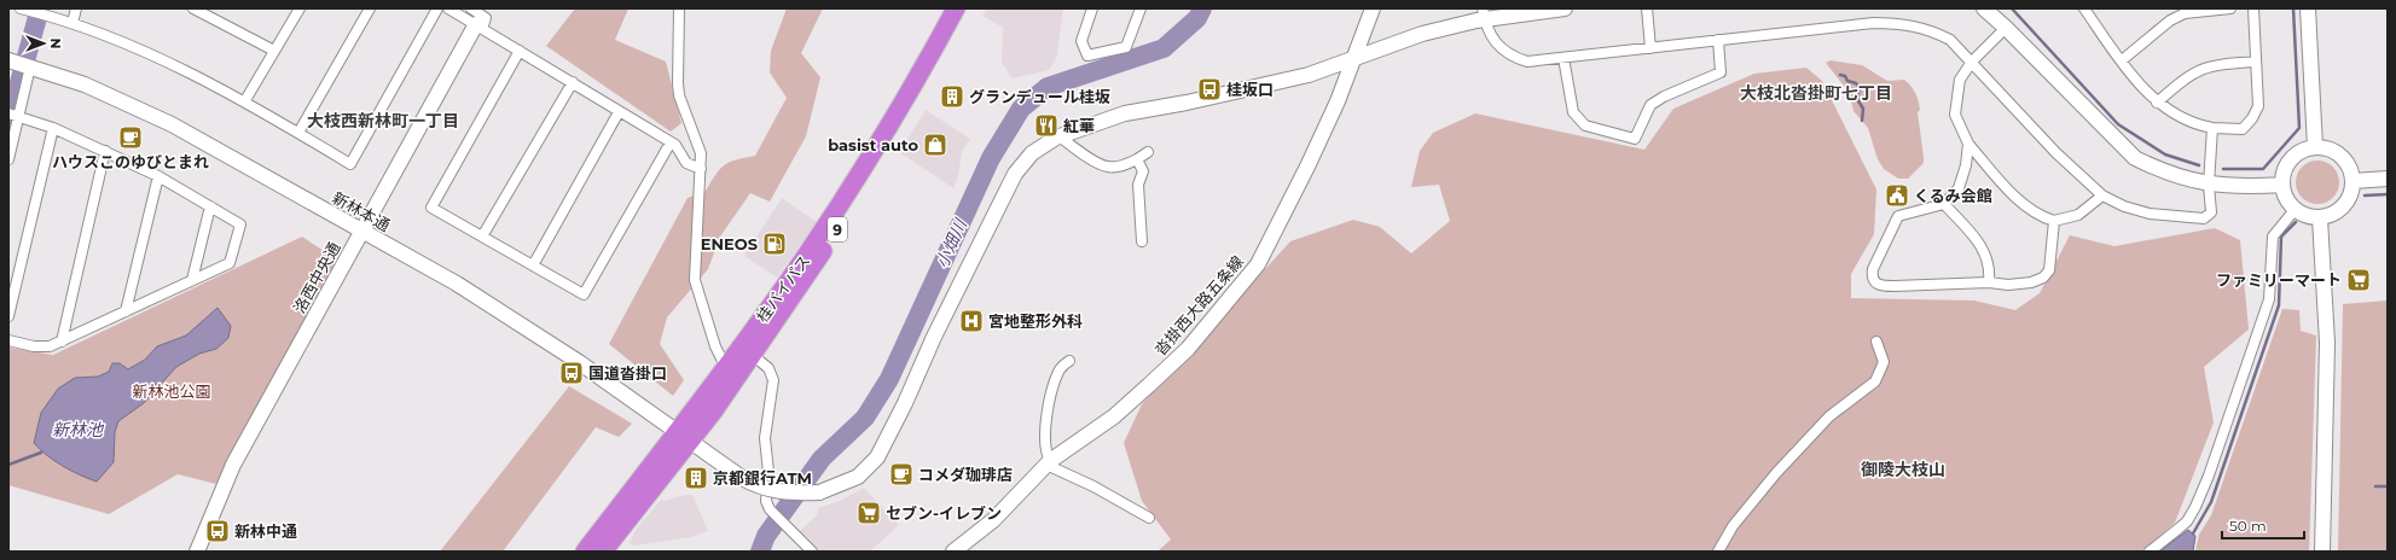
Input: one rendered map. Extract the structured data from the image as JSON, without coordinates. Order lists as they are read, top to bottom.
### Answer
{
  "streets": {
    "highway": ["9", "桂バイパス"],
    "street": ["新林本通", "洛西中央通", "沓掛西大路五条線"]
  },
  "crossings": [
    ["新林本通", "洛西中央通"],
    ["新林本通", "桂バイパス"]
  ],
  "districts": ["大枝北沓掛町七丁目", "大枝西新林町一丁目", "御陵大枝山"],
  "water": ["小畑川", "新林池"],
  "parks": ["新林池公園"],
  "places": {
    "bus stop": ["桂坂口", "国道沓掛口", "新林中通"],
    "building": ["グランデュール桂坂", "京都銀行ATM"],
    "restaurant": ["紅華"],
    "cafe": ["ハウスこのゆびとまれ", "コメダ珈琲店"],
    "shop": ["basist auto"],
    "public building": ["くるみ会館"],
    "fuel station": ["ENEOS"],
    "supermarket": ["ファミリーマート", "セブン-イレブン"],
    "hospital": ["宮地整形外科"]
  },
  "scale_bar": "50 m",
  "north": "right"
}
